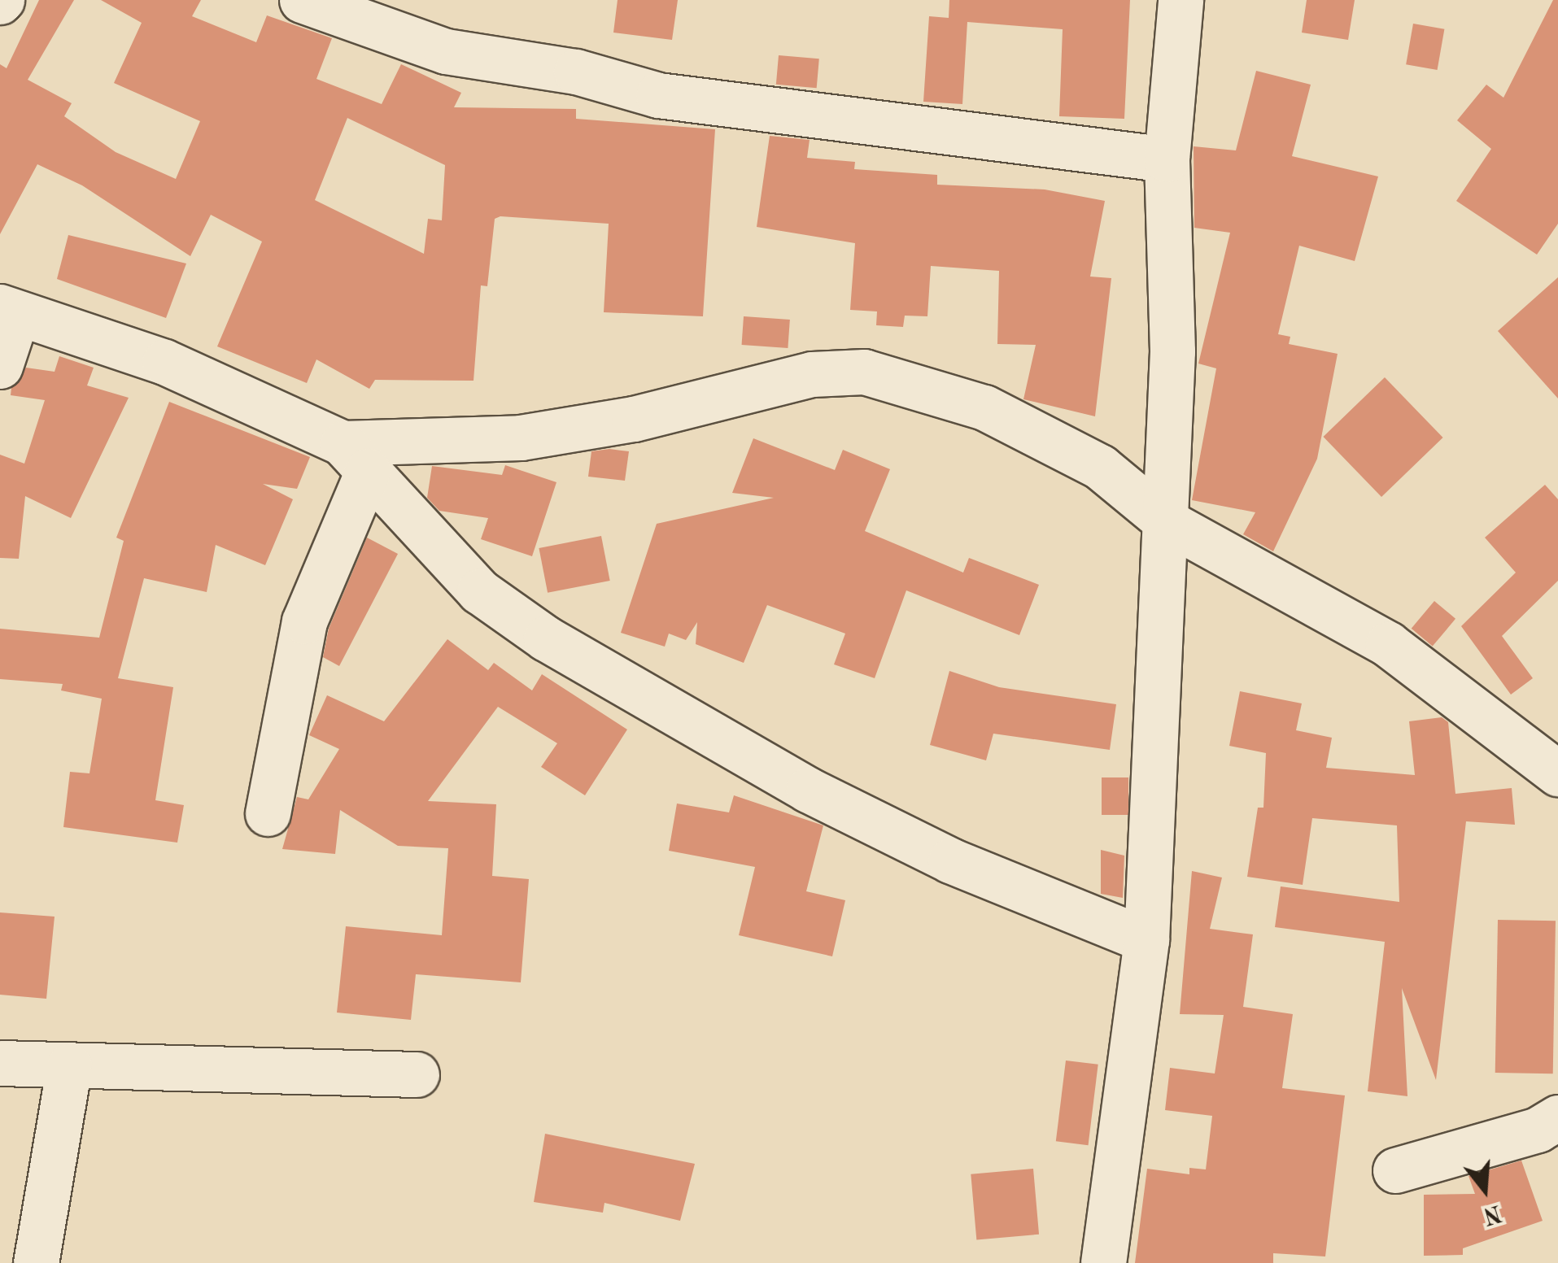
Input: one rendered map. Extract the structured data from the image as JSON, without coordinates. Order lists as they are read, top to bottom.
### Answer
{
  "north": "bottom"
}
